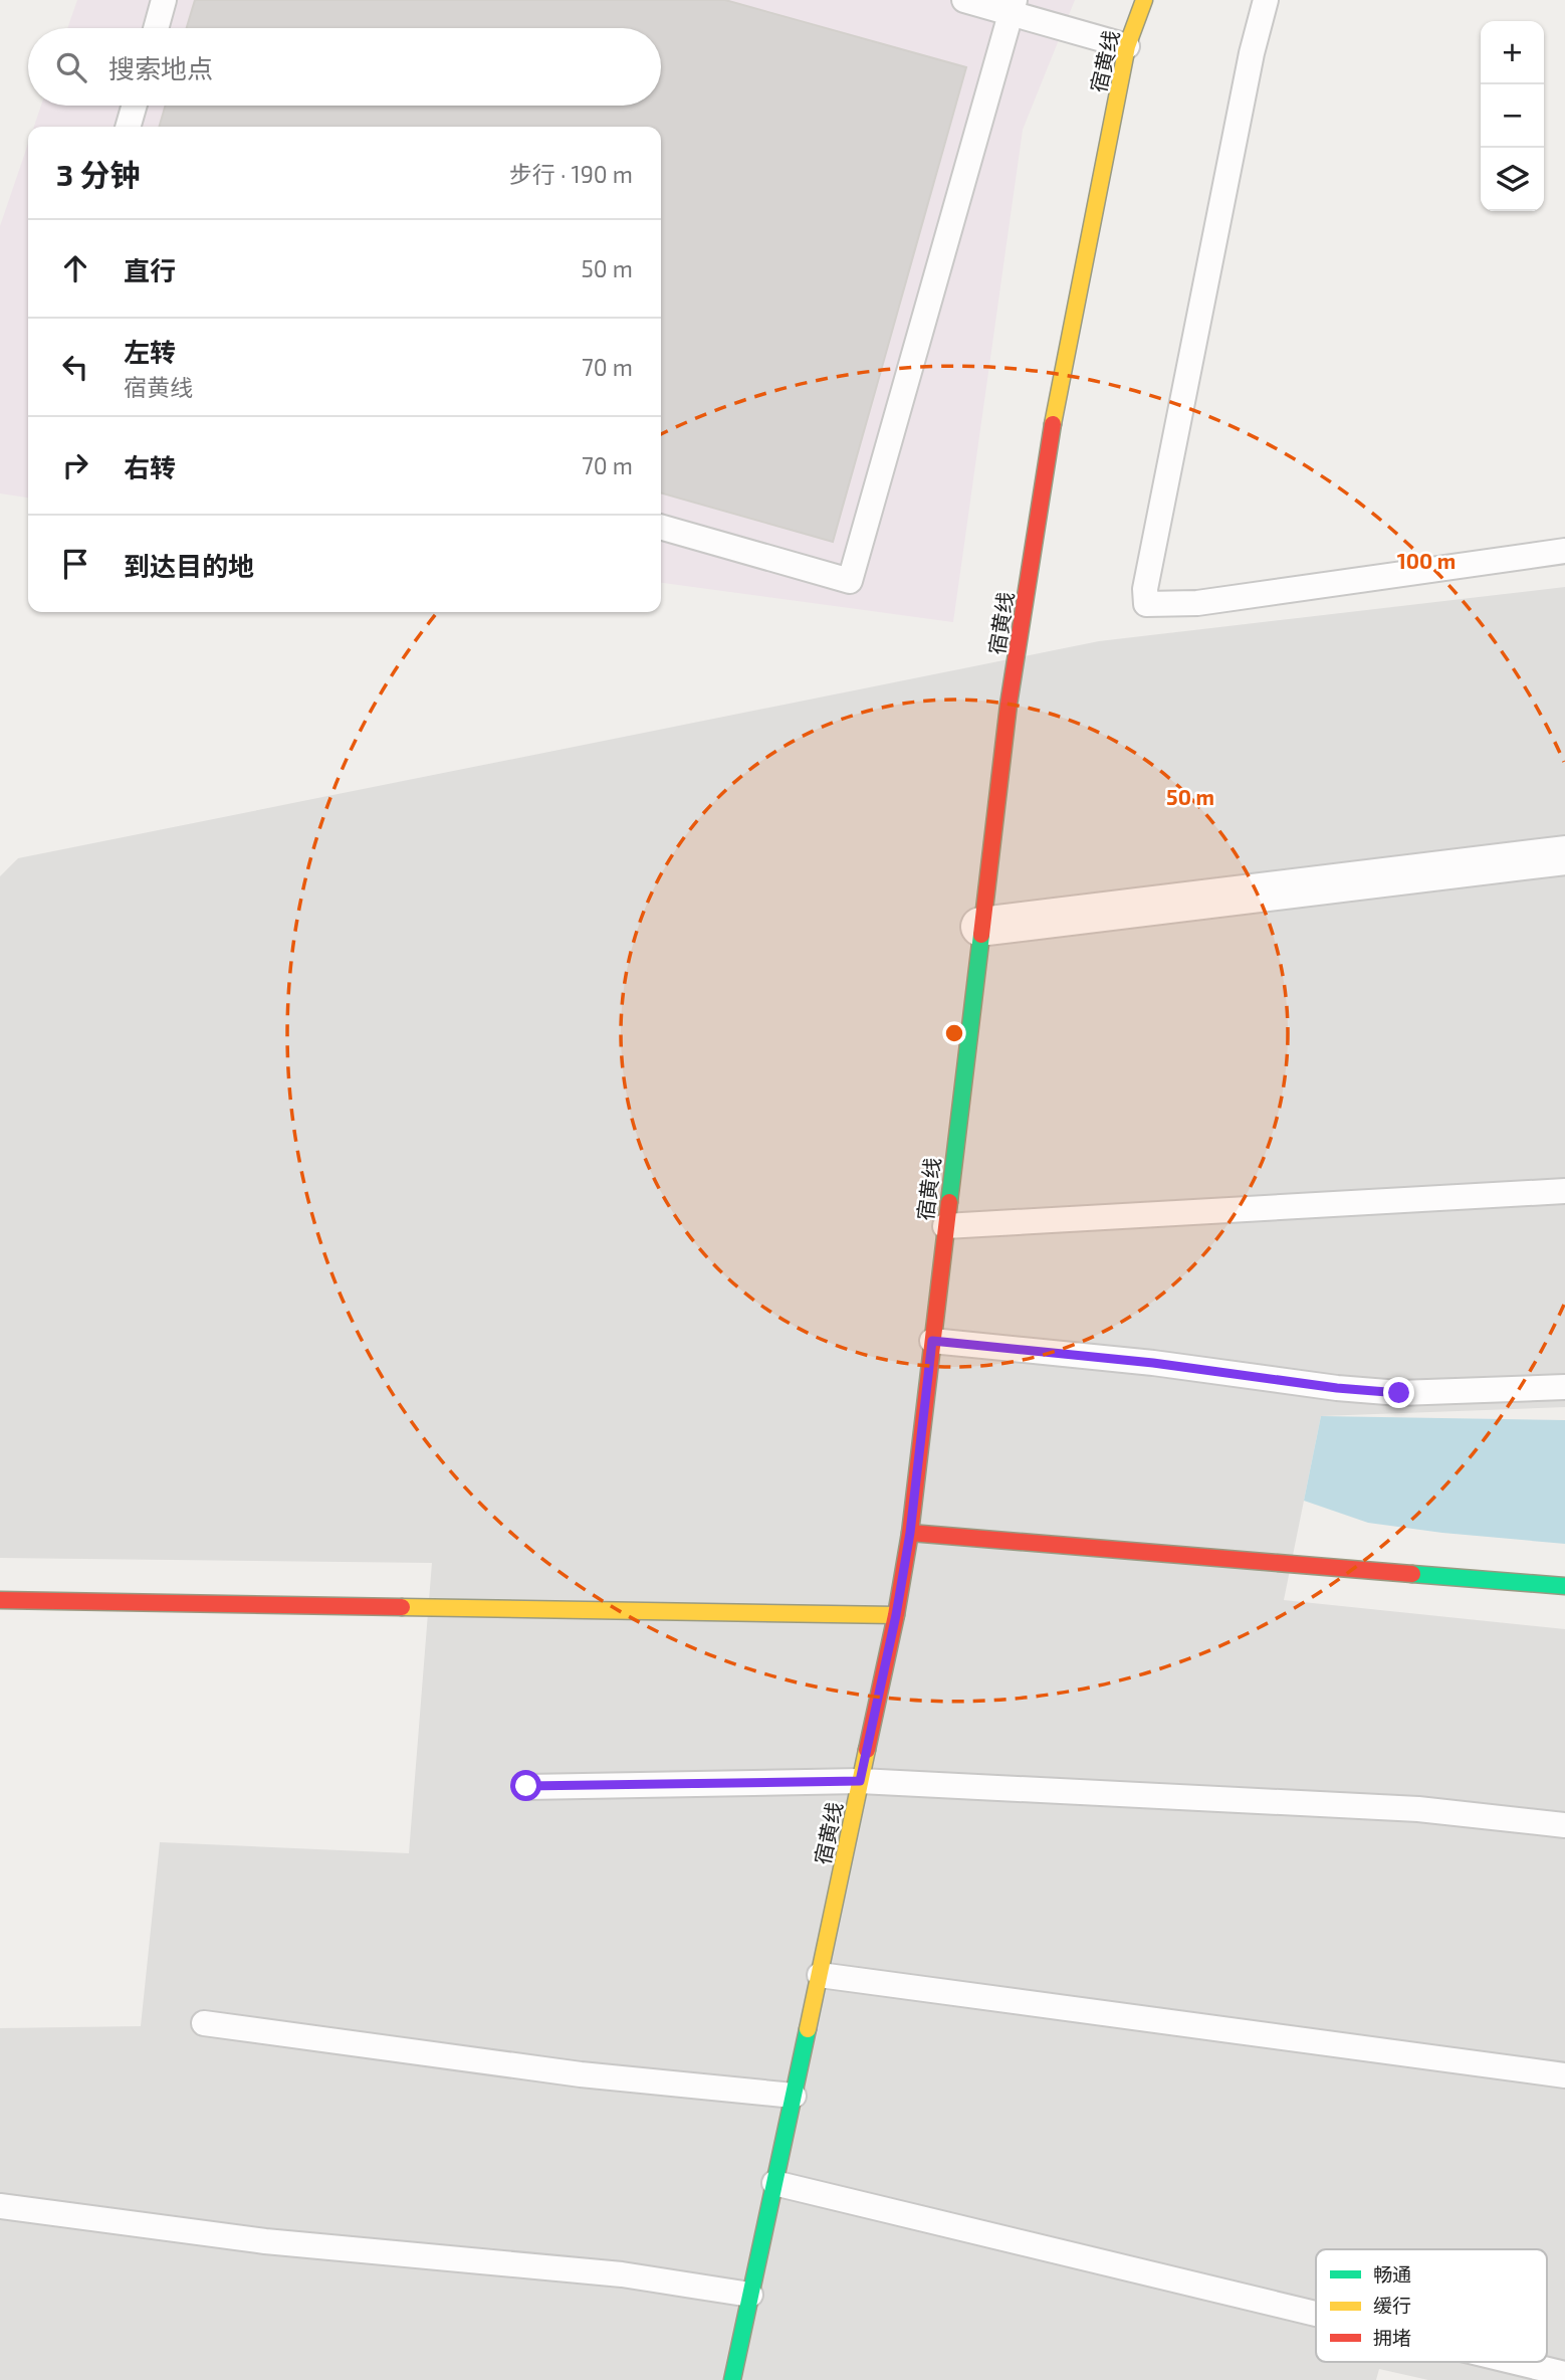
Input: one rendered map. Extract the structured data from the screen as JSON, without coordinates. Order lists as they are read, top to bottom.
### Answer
{
  "streets": {
    "main road": ["宿黄线"]
  },
  "legend": ["畅通", "缓行", "拥堵"],
  "page": {
    "map_buttons": ["+", "−"],
    "search": "搜索地点",
    "heading": ["3 分钟", "步行 · 190 m"],
    "list": [
      ["直行", "50 m"],
      ["左转", "宿黄线", "70 m"],
      ["右转", "70 m"],
      "到达目的地"
    ]
  },
  "rings": ["100 m", "50 m"]
}
